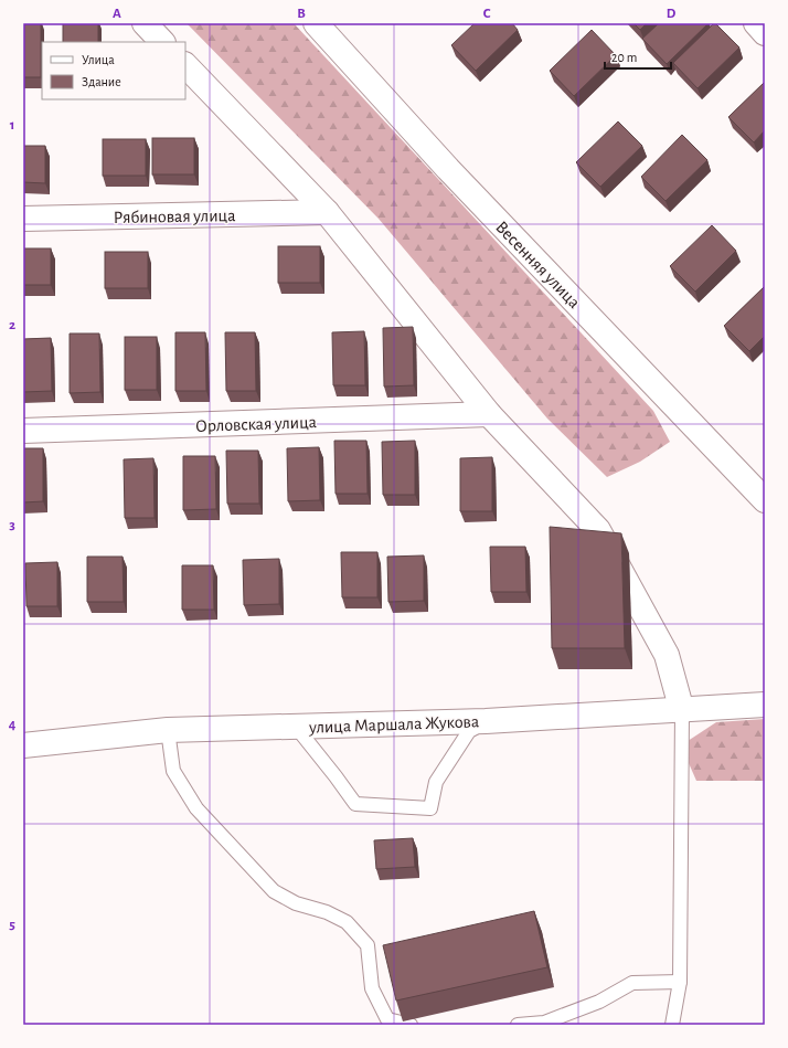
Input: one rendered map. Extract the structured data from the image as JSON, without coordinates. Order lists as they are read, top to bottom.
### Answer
{
  "streets": {
    "street": [
      "Рябиновая улица",
      "Весенняя улица",
      "Орловская улица",
      "улица Маршала Жукова"
    ]
  },
  "legend": ["Улица", "Здание"],
  "scale_bar": "20 m",
  "grid": {
    "columns": [
      "A",
      "B",
      "C",
      "D"
    ],
    "rows": [
      "1",
      "2",
      "3",
      "4",
      "5"
    ]
  }
}
